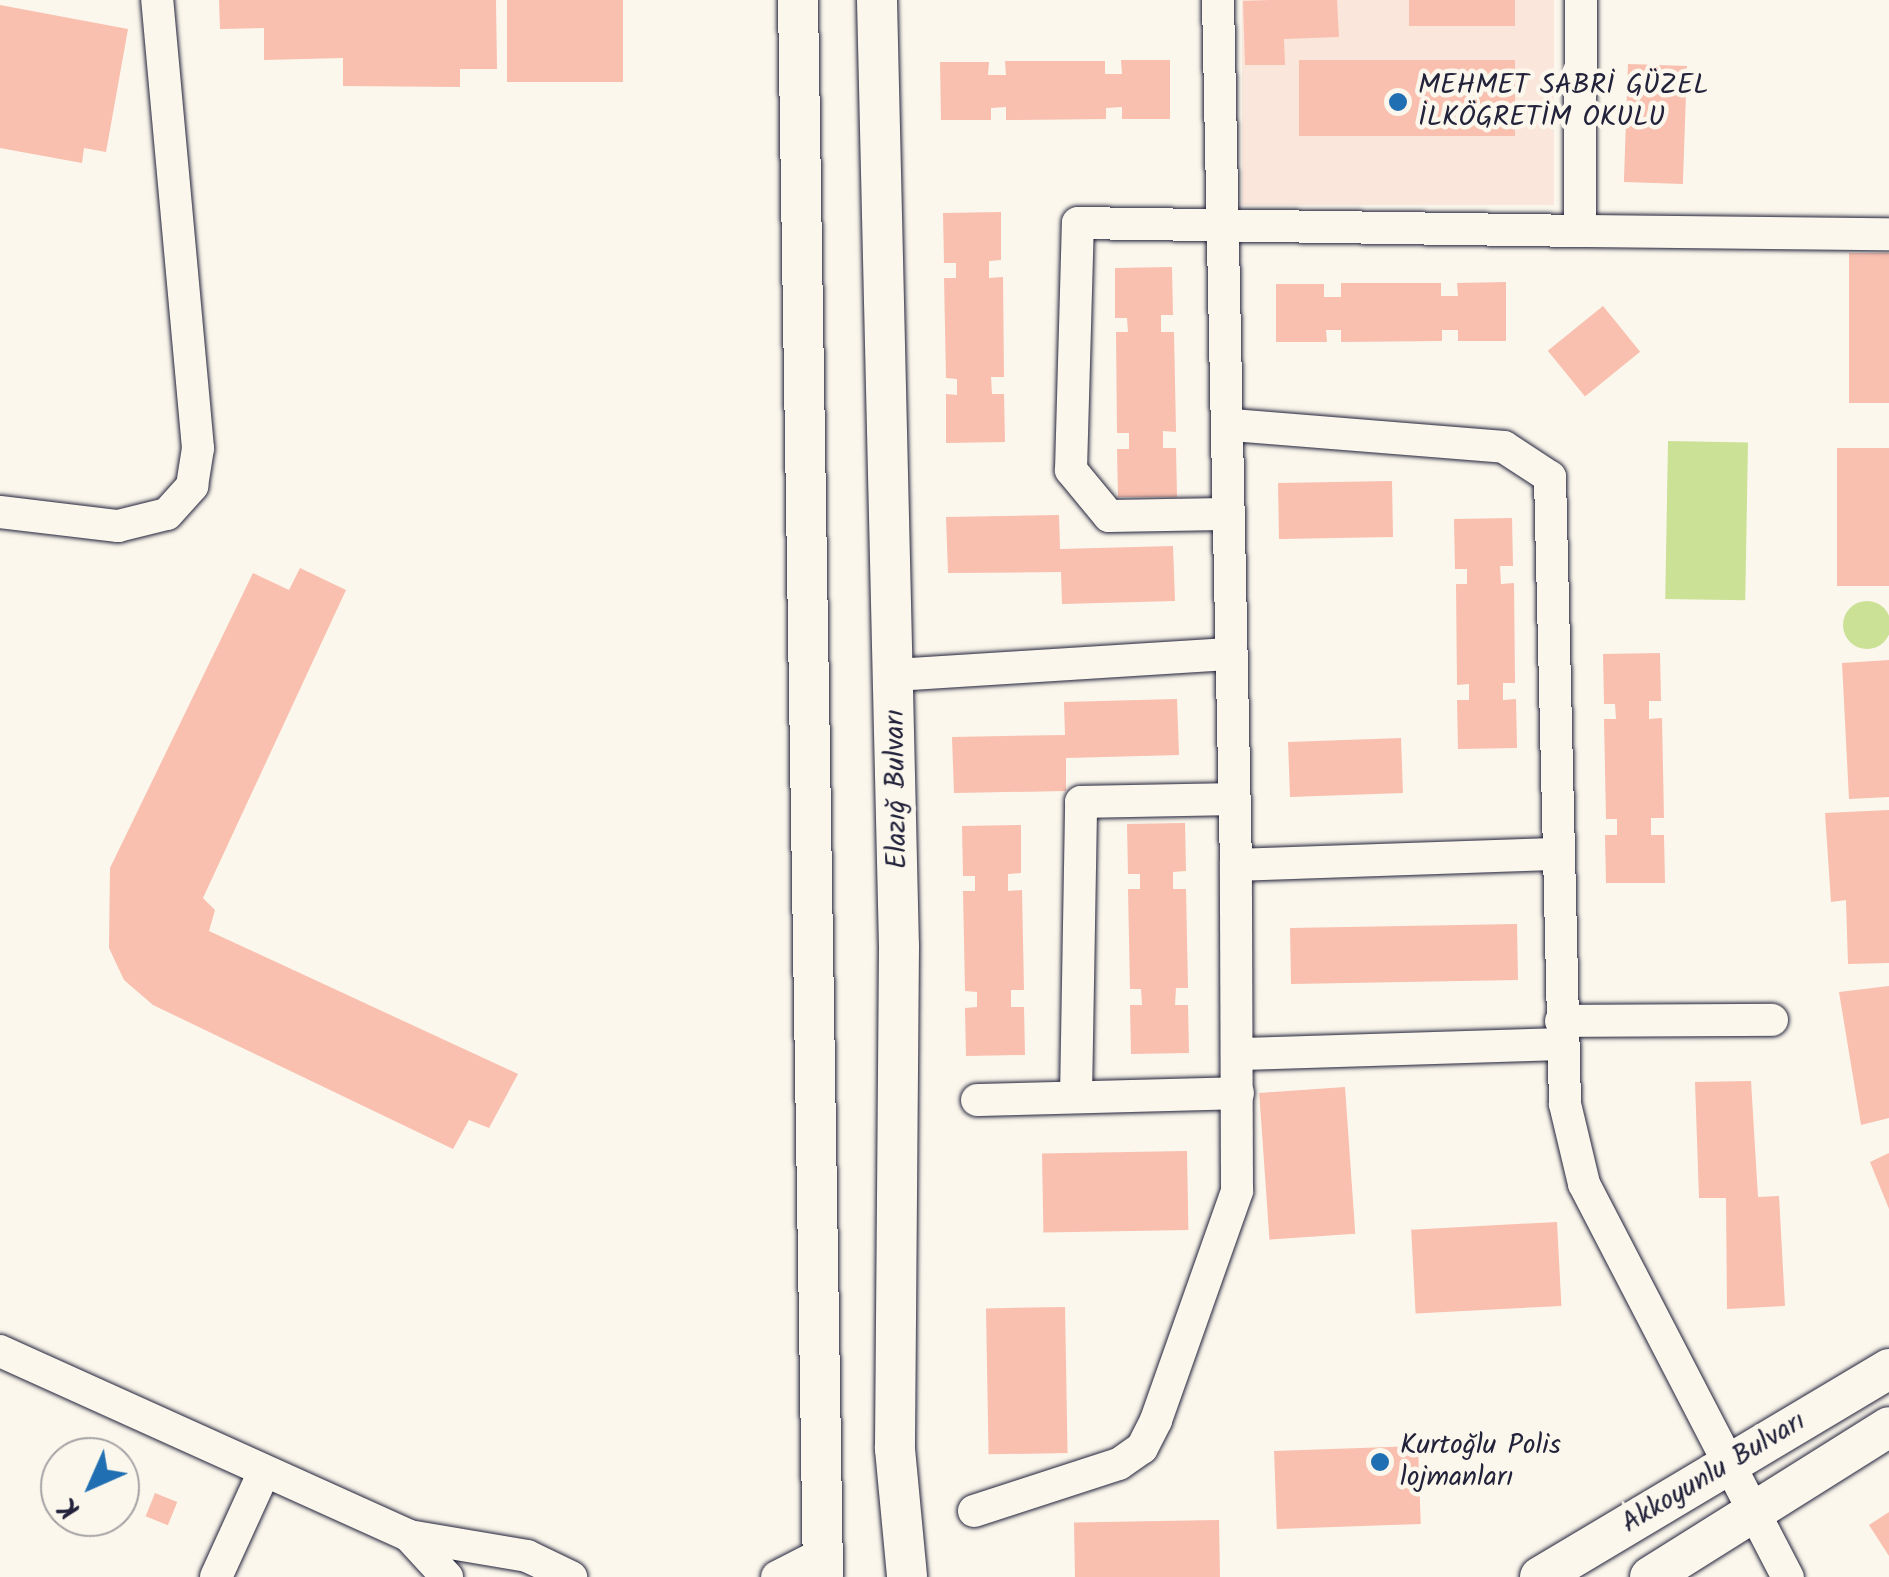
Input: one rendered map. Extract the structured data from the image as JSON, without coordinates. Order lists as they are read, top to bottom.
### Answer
{
  "streets": {
    "main road": ["Elazığ Bulvarı", "Akkoyunlu Bulvarı"]
  },
  "places": ["MEHMET SABRİ GÜZEL İLKÖGRETİM OKULU", "Kurtoğlu Polis lojmanları"],
  "north": "bottom left"
}
